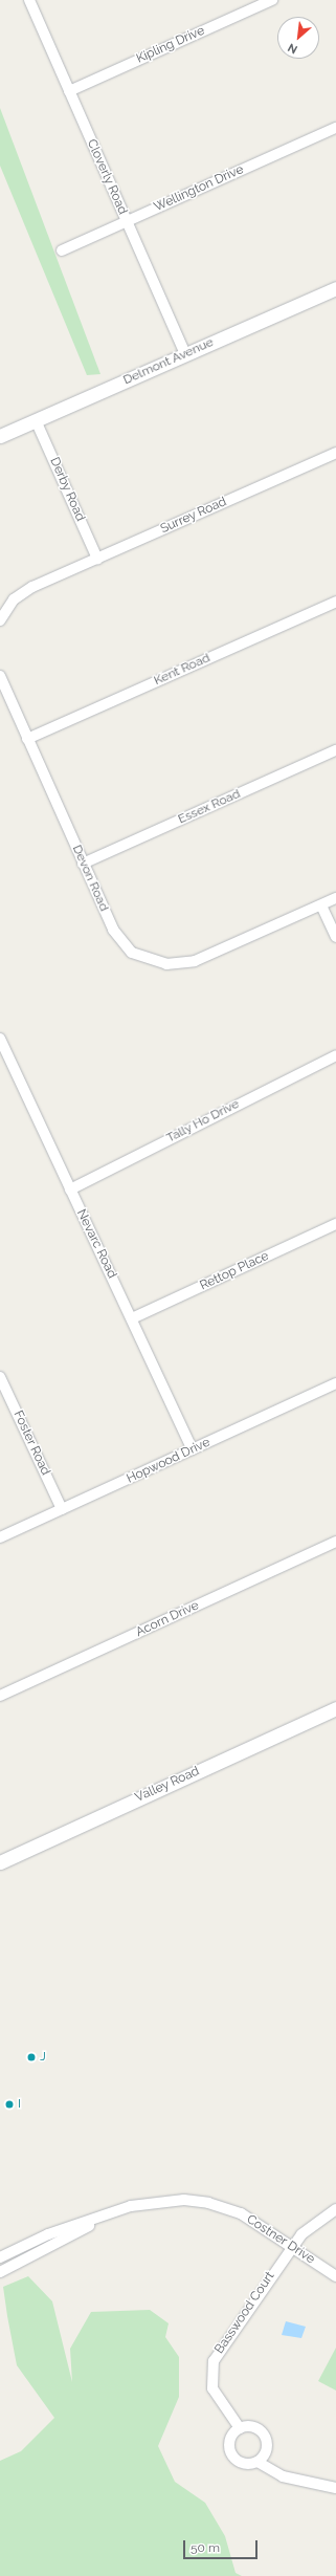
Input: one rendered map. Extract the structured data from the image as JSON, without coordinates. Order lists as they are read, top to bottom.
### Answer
{
  "streets": {
    "street": [
      "Kipling Drive",
      "Cloverly Road",
      "Wellington Drive",
      "Delmont Avenue",
      "Derby Road",
      "Surrey Road",
      "Kent Road",
      "Essex Road",
      "Devon Road",
      "Tally Ho Drive",
      "Nevarc Road",
      "Rettop Place",
      "Foster Road",
      "Hopwood Drive",
      "Acorn Drive",
      "Valley Road",
      "Costner Drive",
      "Basswood Court"
    ]
  },
  "crossings": [
    ["Kipling Drive", "Cloverly Road"],
    ["Cloverly Road", "Wellington Drive"],
    ["Cloverly Road", "Delmont Avenue"],
    ["Delmont Avenue", "Derby Road"],
    ["Derby Road", "Surrey Road"],
    ["Kent Road", "Devon Road"],
    ["Essex Road", "Devon Road"],
    ["Tally Ho Drive", "Nevarc Road"],
    ["Nevarc Road", "Rettop Place"],
    ["Nevarc Road", "Hopwood Drive"],
    ["Foster Road", "Hopwood Drive"],
    ["Costner Drive", "Basswood Court"]
  ],
  "places": ["J", "I"],
  "scale_bar": "50 m",
  "north": "bottom left"
}
